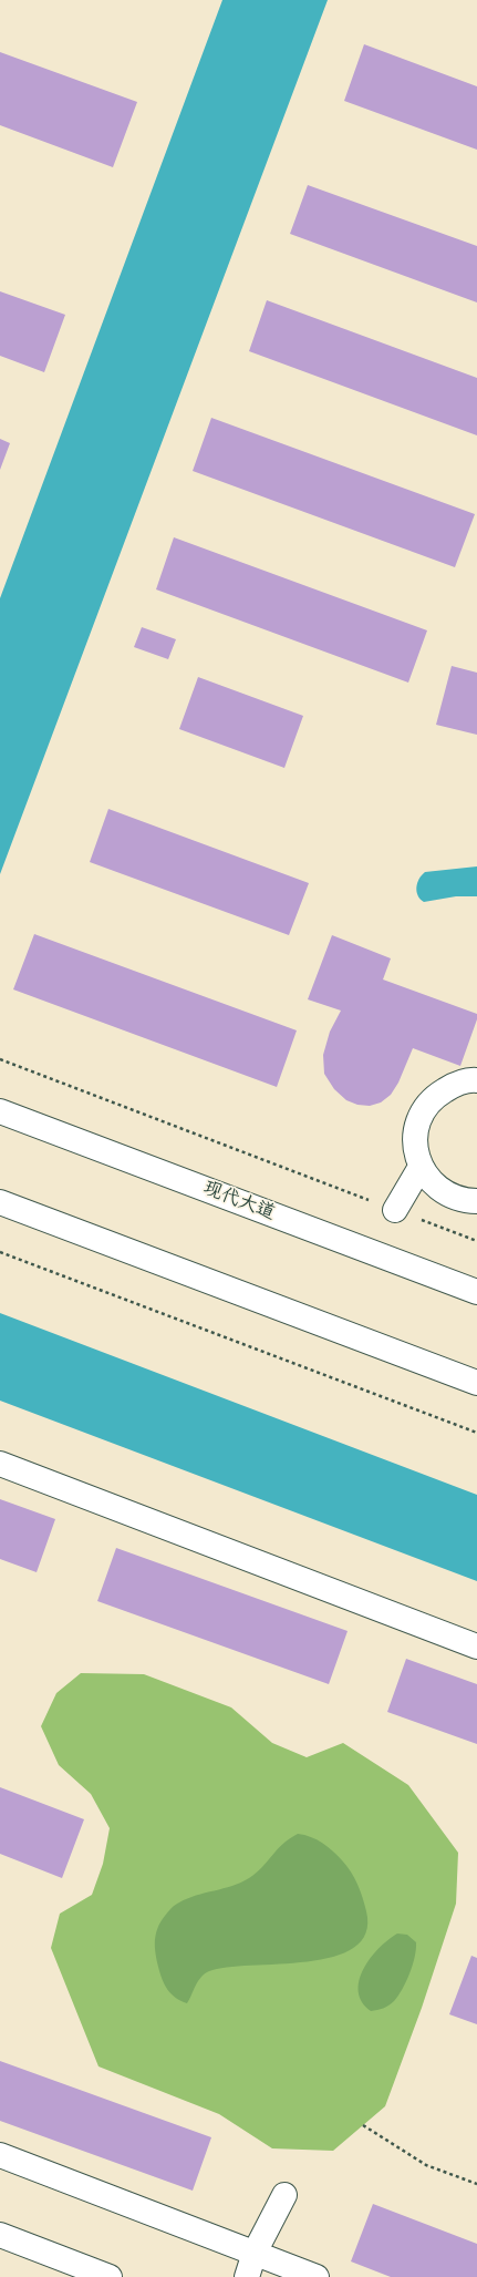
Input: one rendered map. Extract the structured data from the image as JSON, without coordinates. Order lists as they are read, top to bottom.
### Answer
{
  "streets": {
    "main road": ["现代大道"]
  }
}
